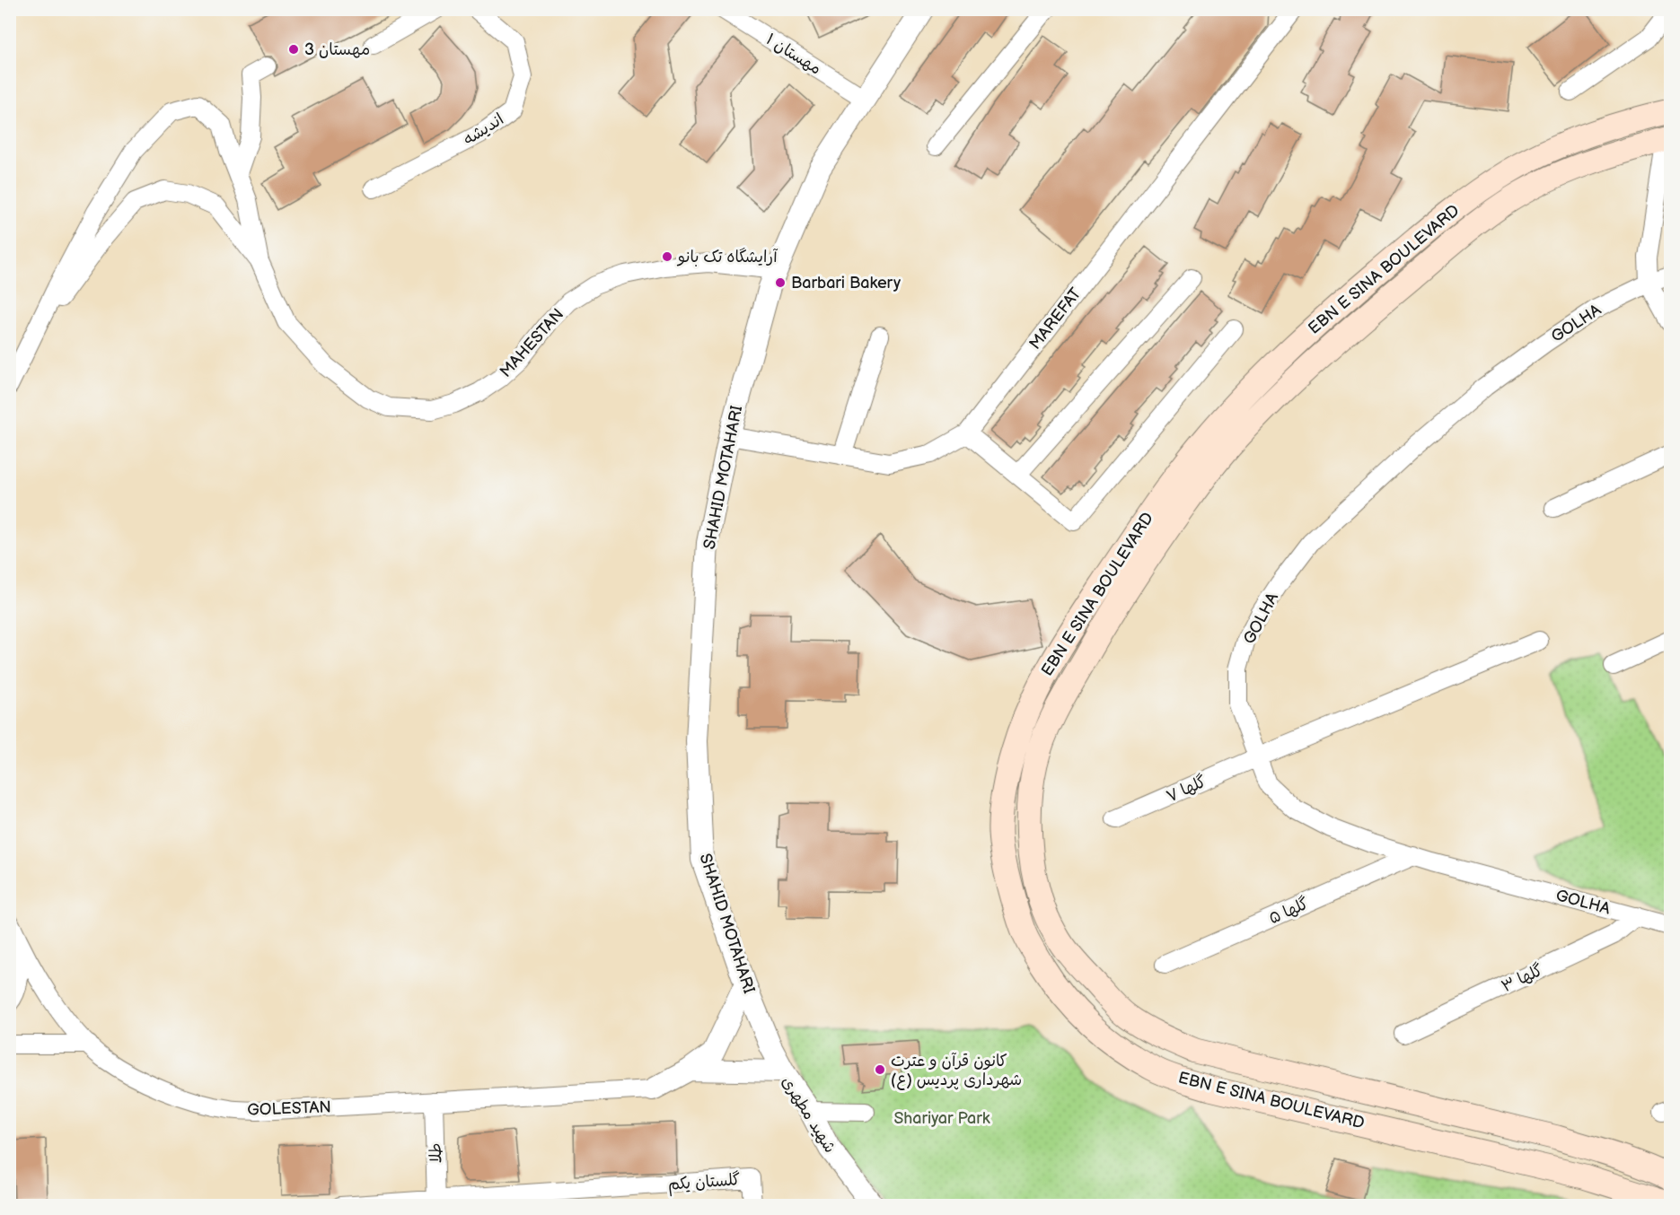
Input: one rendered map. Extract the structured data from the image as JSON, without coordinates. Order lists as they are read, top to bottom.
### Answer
{
  "streets": {
    "main road": ["EBN E SINA BOULEVARD"],
    "street": [
      "مهستان ۱",
      "اندیشه",
      "MAREFAT",
      "GOLHA",
      "MAHESTAN",
      "SHAHID MOTAHARI",
      "گلها ۷",
      "گلها ۵",
      "گلها ۳",
      "GOLESTAN",
      "شهید مطهری",
      "طلا",
      "گلستان یکم"
    ]
  },
  "crossings": [
    ["مهستان ۱", "SHAHID MOTAHARI"],
    ["MAREFAT", "SHAHID MOTAHARI"],
    ["GOLHA", "گلها ۷"],
    ["GOLHA", "گلها ۵"],
    ["GOLHA", "گلها ۳"],
    ["MAHESTAN", "SHAHID MOTAHARI"],
    ["SHAHID MOTAHARI", "شهید مطهری"],
    ["GOLESTAN", "طلا"],
    ["طلا", "گلستان یکم"]
  ],
  "parks": ["Shariyar Park"],
  "places": [
    "مهستان 3",
    "آرایشگاه تک بانو",
    "Barbari Bakery",
    "کانون قرآن و عترت (ع) شهرداری پردیس"
  ]
}
